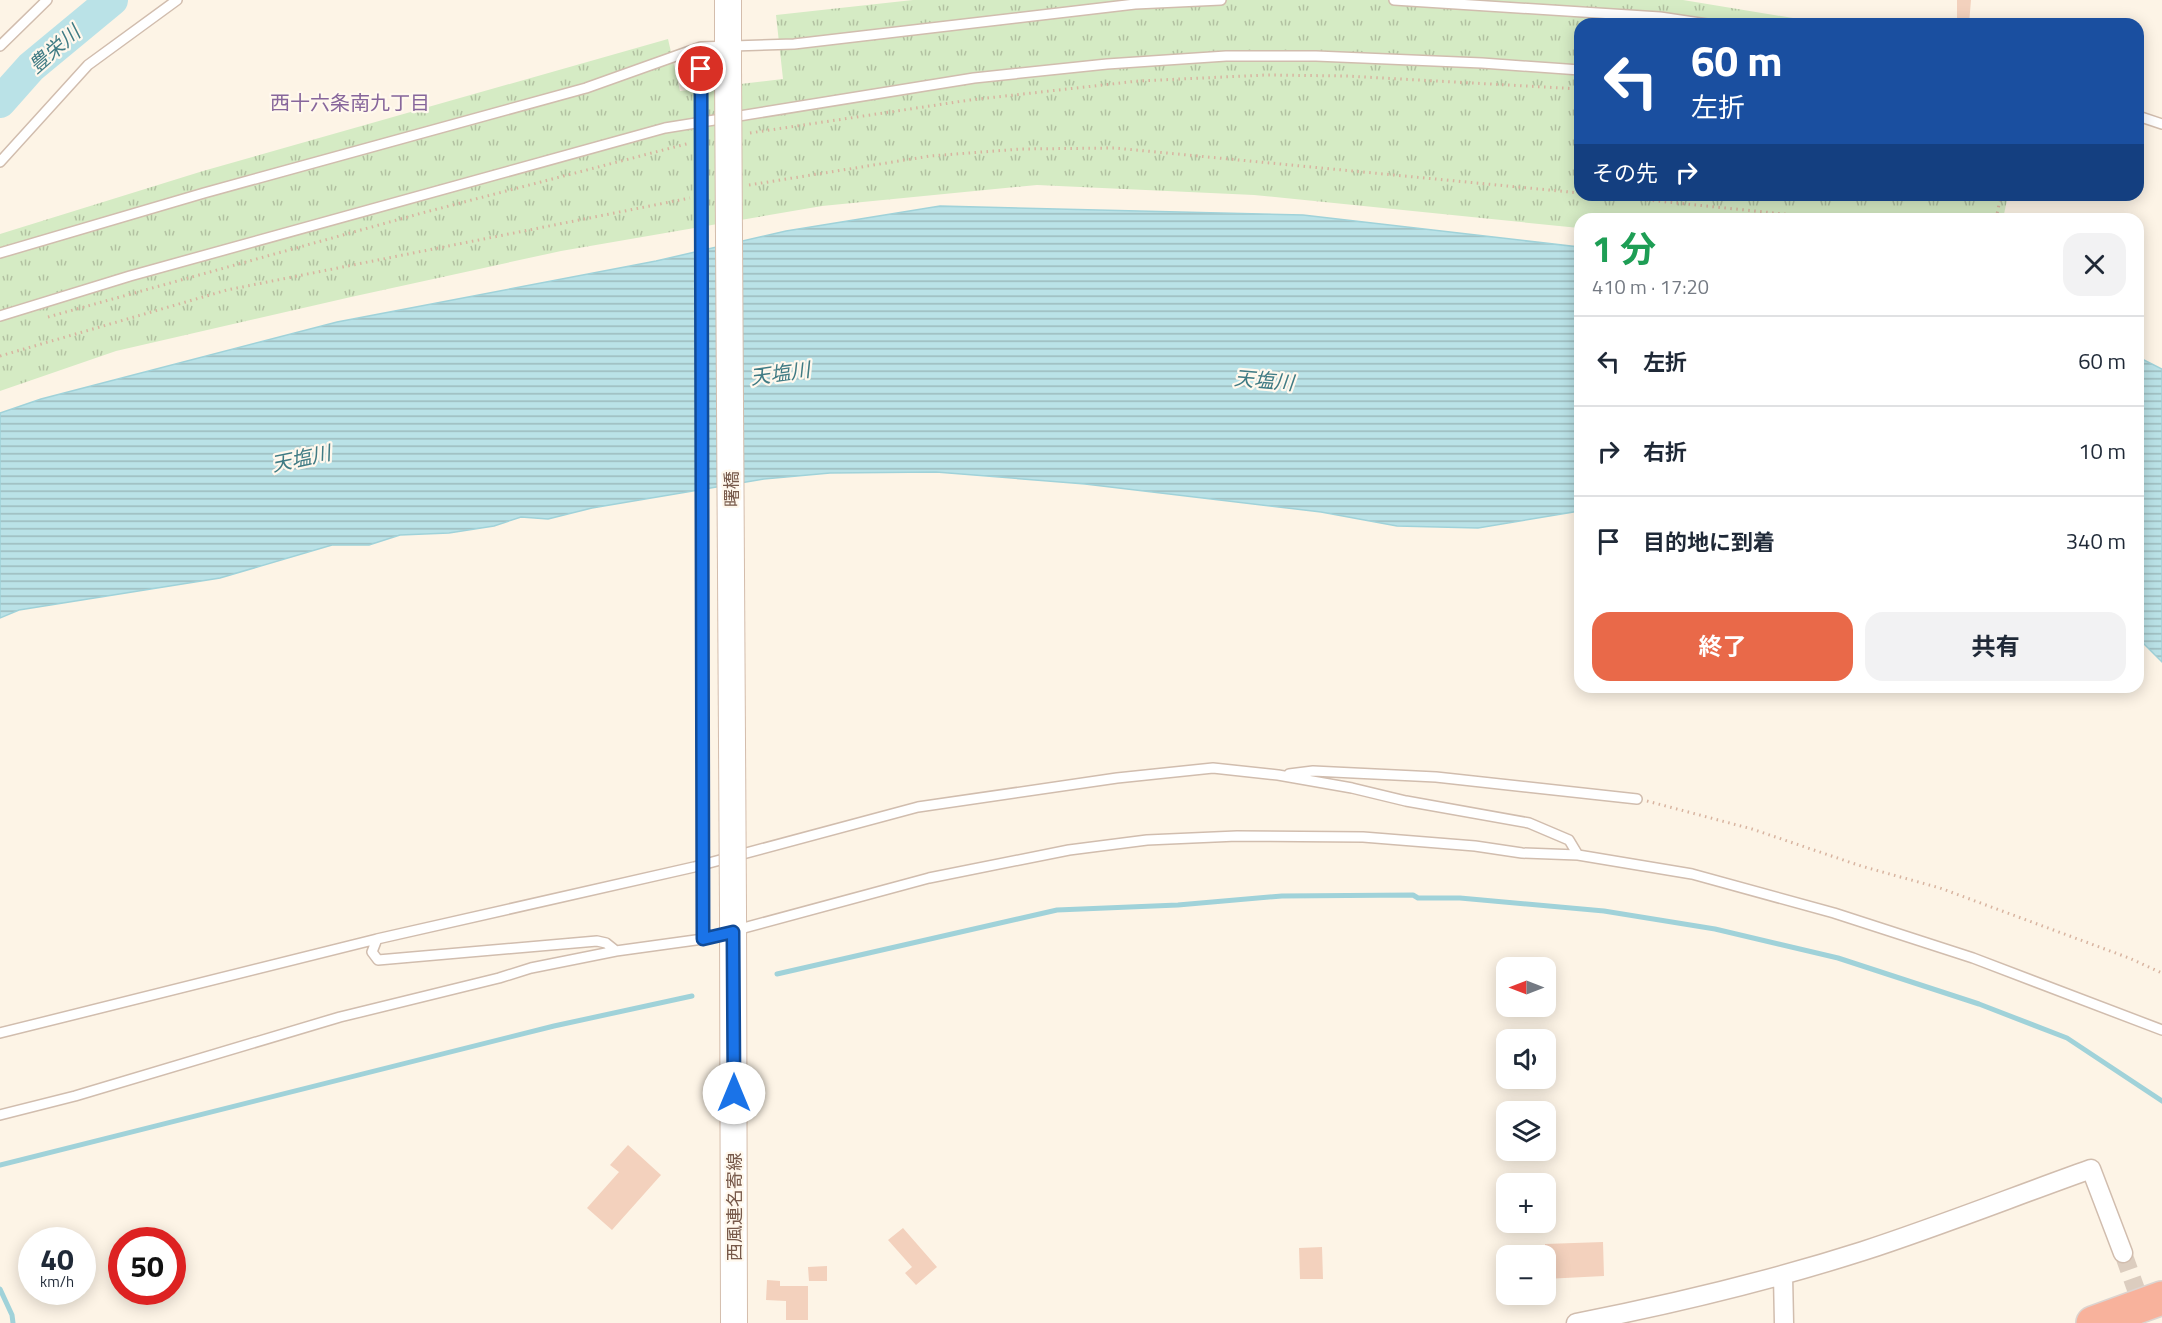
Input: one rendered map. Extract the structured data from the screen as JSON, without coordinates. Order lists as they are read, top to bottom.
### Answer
{
  "streets": {
    "main road": ["曙橋", "西風連名寄線"]
  },
  "crossings": [
    ["曙橋", "西風連名寄線"]
  ],
  "districts": ["西十六条南九丁目"],
  "water": ["豊栄川", "天塩川"],
  "north": "left",
  "page": {
    "turn": ["60 m", "左折"],
    "then": "その先",
    "heading": ["1 分", "410 m · 17:20"],
    "list": [
      {
        "name": "左折",
        "value": "60 m"
      },
      {
        "name": "右折",
        "value": "10 m"
      },
      {
        "name": "目的地に到着",
        "value": "340 m"
      }
    ],
    "buttons": ["終了", "共有"],
    "map_buttons": ["+", "−"],
    "speed": "40 km/h",
    "limit": "50"
  }
}
